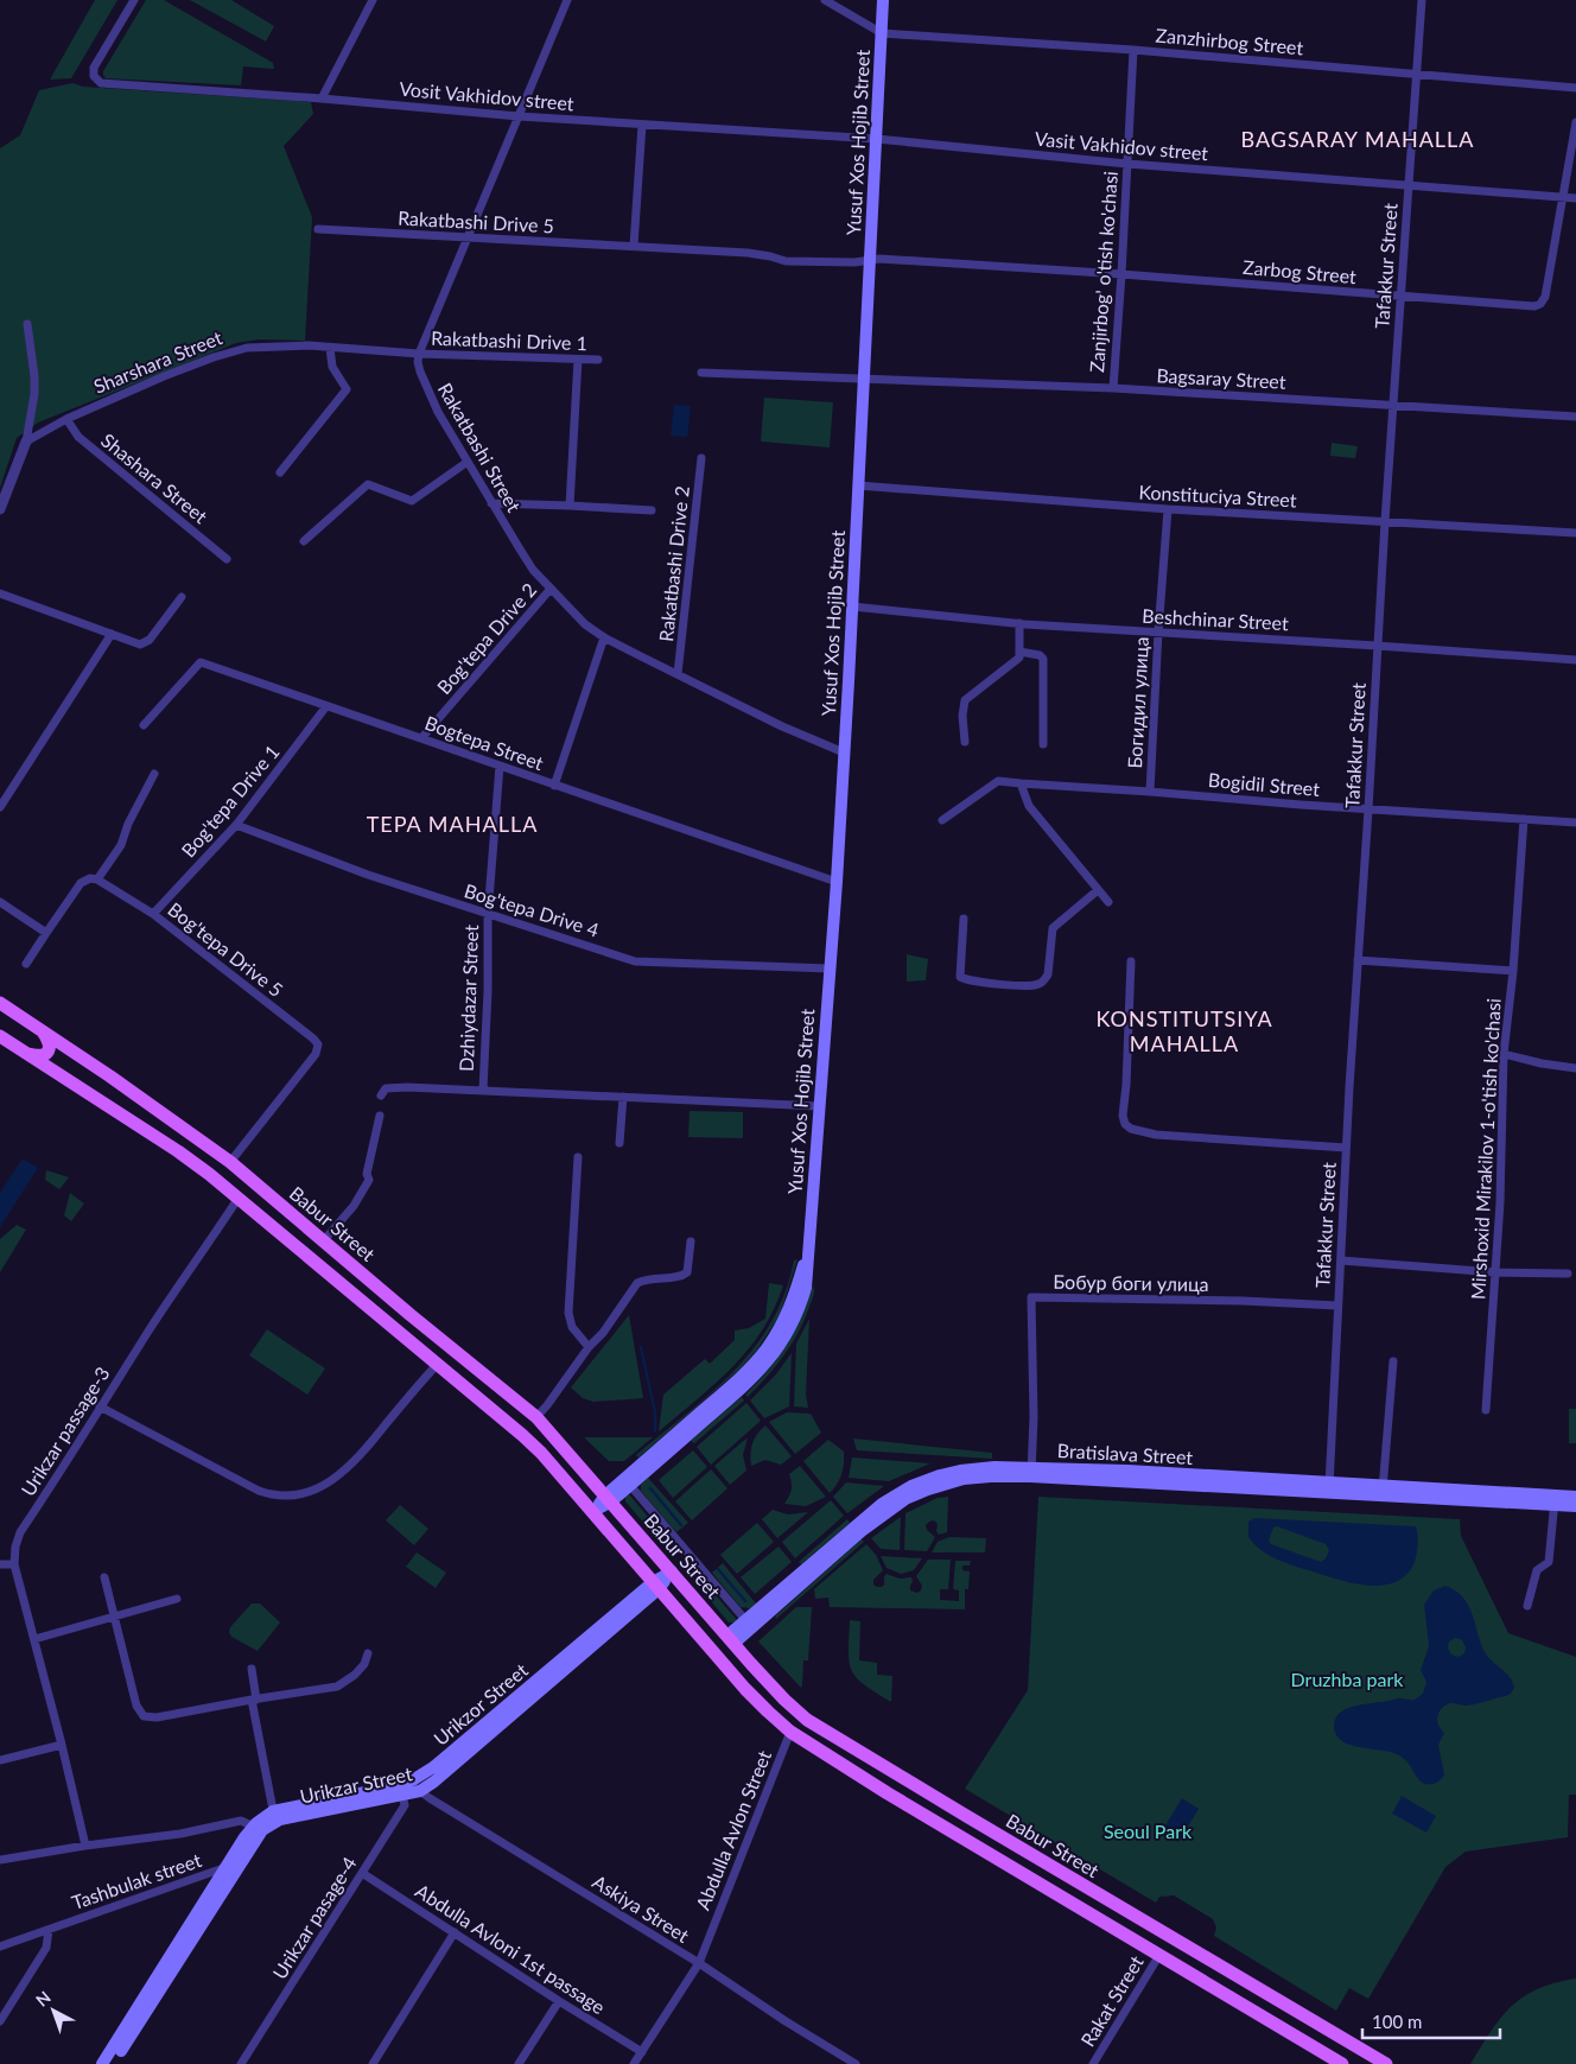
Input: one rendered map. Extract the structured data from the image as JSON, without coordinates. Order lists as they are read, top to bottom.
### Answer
{
  "streets": {
    "main road": [
      "Yusuf Xos Hojib Street",
      "Babur Street",
      "Bratislava Street",
      "Urikzor Street",
      "Urikzar Street"
    ],
    "street": [
      "Zanzhirbog Street",
      "Vosit Vakhidov street",
      "Vasit Vakhidov street",
      "Rakatbashi Drive 5",
      "Tafakkur Street",
      "Zanjirbog' o'tish ko'chasi",
      "Zarbog Street",
      "Rakatbashi Drive 1",
      "Sharshara Street",
      "Bagsarаy Street",
      "Rakatbashi Street",
      "Shashara Street",
      "Konstituciya Street",
      "Rakatbashi Drive 2",
      "Beshchinar Street",
      "Bog'tepa Drive 2",
      "Богидил улица",
      "Bogtepa Street",
      "Bogidil Street",
      "Bog'tepa Drive 1",
      "Bog'tepa Drive 4",
      "Bog'tepa Drive 5",
      "Dzhiydazar Street",
      "Mirshoxid Mirakilov 1-o'tish ko'chasi",
      "Бобур боги улица",
      "Urikzar passage-3",
      "Abdulla Avlon Street",
      "Tashbulak street",
      "Askiya Street",
      "Urikzar pasage-4",
      "Abdulla Avloni 1st passage",
      "Rakat Street"
    ]
  },
  "crossings": [
    ["Zanzhirbog Street", "Yusuf Xos Hojib Street"],
    ["Zanzhirbog Street", "Tafakkur Street"],
    ["Zanzhirbog Street", "Zanjirbog' o'tish ko'chasi"],
    ["Vosit Vakhidov street", "Yusuf Xos Hojib Street"],
    ["Vosit Vakhidov street", "Vasit Vakhidov street"],
    ["Yusuf Xos Hojib Street", "Vasit Vakhidov street"],
    ["Yusuf Xos Hojib Street", "Rakatbashi Drive 5"],
    ["Yusuf Xos Hojib Street", "Zarbog Street"],
    ["Yusuf Xos Hojib Street", "Bagsarаy Street"],
    ["Yusuf Xos Hojib Street", "Rakatbashi Street"],
    ["Yusuf Xos Hojib Street", "Konstituciya Street"],
    ["Yusuf Xos Hojib Street", "Beshchinar Street"],
    ["Yusuf Xos Hojib Street", "Bogtepa Street"],
    ["Yusuf Xos Hojib Street", "Bog'tepa Drive 4"],
    ["Yusuf Xos Hojib Street", "Babur Street"],
    ["Vasit Vakhidov street", "Tafakkur Street"],
    ["Vasit Vakhidov street", "Zanjirbog' o'tish ko'chasi"],
    ["Vasit Vakhidov street", "Zarbog Street"],
    ["Rakatbashi Drive 5", "Zarbog Street"],
    ["Tafakkur Street", "Zarbog Street"],
    ["Tafakkur Street", "Bagsarаy Street"],
    ["Tafakkur Street", "Konstituciya Street"],
    ["Tafakkur Street", "Beshchinar Street"],
    ["Tafakkur Street", "Bogidil Street"],
    ["Tafakkur Street", "Бобур боги улица"],
    ["Tafakkur Street", "Bratislava Street"],
    ["Zanjirbog' o'tish ko'chasi", "Zarbog Street"],
    ["Zanjirbog' o'tish ko'chasi", "Bagsarаy Street"],
    ["Rakatbashi Drive 1", "Sharshara Street"],
    ["Rakatbashi Drive 1", "Rakatbashi Street"],
    ["Sharshara Street", "Rakatbashi Street"],
    ["Sharshara Street", "Shashara Street"],
    ["Rakatbashi Street", "Rakatbashi Drive 2"],
    ["Rakatbashi Street", "Bog'tepa Drive 2"],
    ["Konstituciya Street", "Богидил улица"],
    ["Beshchinar Street", "Богидил улица"],
    ["Bog'tepa Drive 2", "Bogtepa Street"],
    ["Богидил улица", "Bogidil Street"],
    ["Bogtepa Street", "Bog'tepa Drive 1"],
    ["Bogtepa Street", "Dzhiydazar Street"],
    ["Bogidil Street", "Mirshoxid Mirakilov 1-o'tish ko'chasi"],
    ["Bog'tepa Drive 1", "Bog'tepa Drive 4"],
    ["Bog'tepa Drive 1", "Bog'tepa Drive 5"],
    ["Bog'tepa Drive 4", "Dzhiydazar Street"],
    ["Bog'tepa Drive 5", "Babur Street"],
    ["Babur Street", "Urikzar passage-3"],
    ["Babur Street", "Bratislava Street"],
    ["Babur Street", "Urikzor Street"],
    ["Babur Street", "Urikzar Street"],
    ["Babur Street", "Abdulla Avlon Street"],
    ["Babur Street", "Rakat Street"],
    ["Бобур боги улица", "Bratislava Street"],
    ["Urikzor Street", "Urikzar Street"],
    ["Urikzor Street", "Urikzar pasage-4"],
    ["Urikzar Street", "Askiya Street"],
    ["Urikzar Street", "Urikzar pasage-4"],
    ["Abdulla Avlon Street", "Askiya Street"],
    ["Abdulla Avlon Street", "Abdulla Avloni 1st passage"],
    ["Urikzar pasage-4", "Abdulla Avloni 1st passage"]
  ],
  "districts": ["BAGSARAY MAHALLA", "TEPA MAHALLA", "KONSTITUTSIYA MAHALLA"],
  "parks": ["Druzhba park", "Seoul Park"],
  "scale_bar": "100 m",
  "north": "top left"
}
